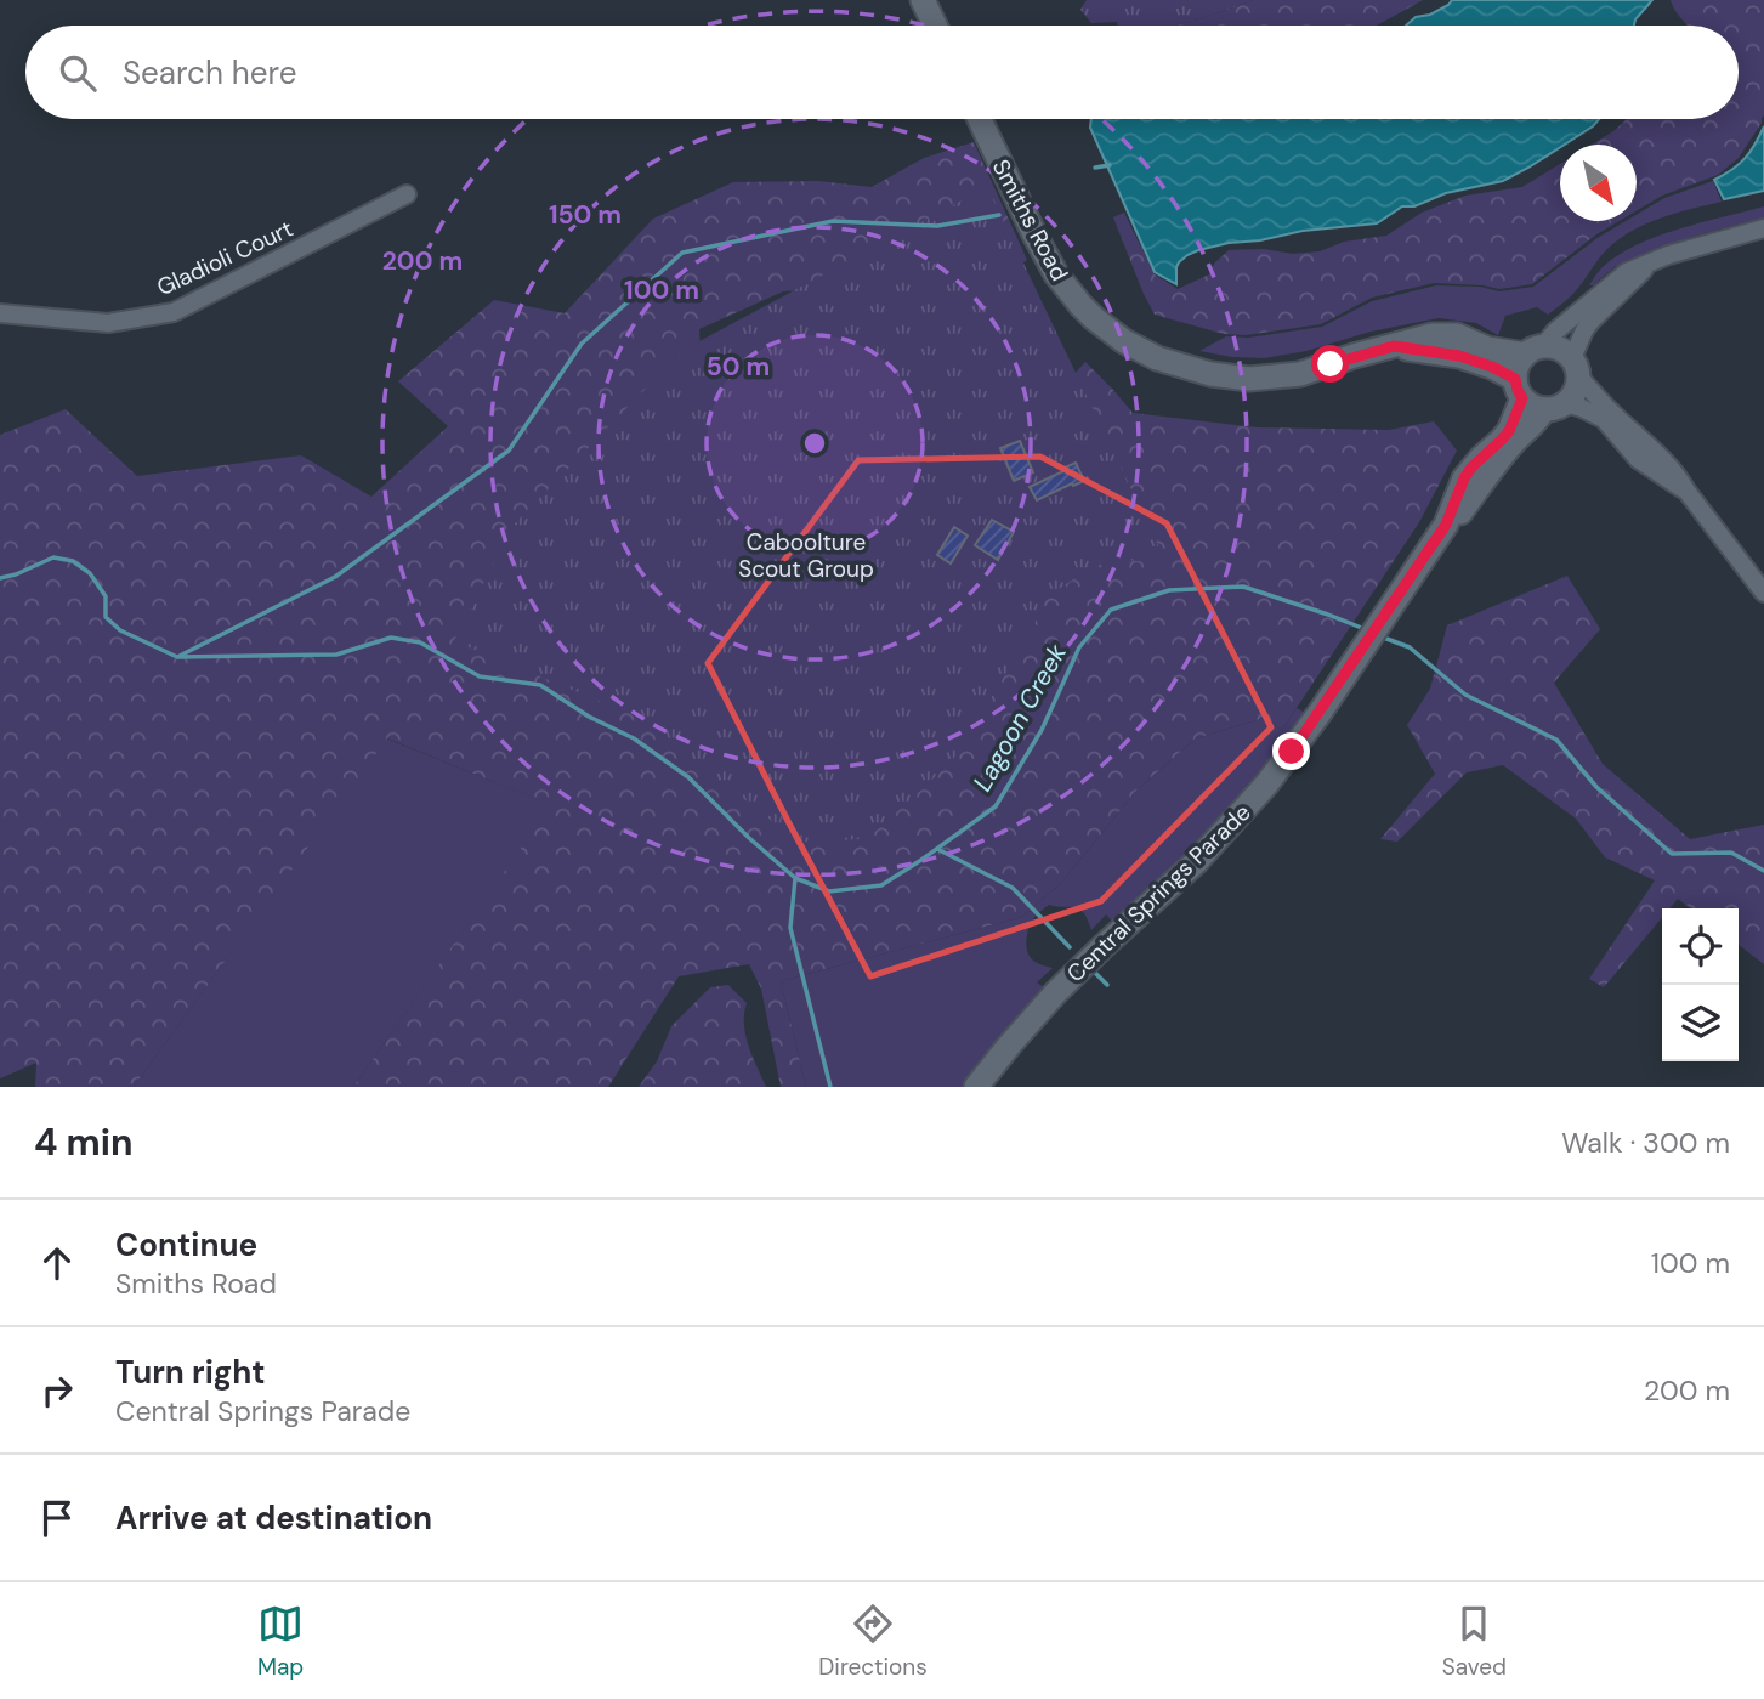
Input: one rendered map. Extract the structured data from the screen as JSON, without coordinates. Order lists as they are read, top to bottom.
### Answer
{
  "streets": {
    "street": ["Smiths Road", "Gladioli Court", "Central Springs Parade"]
  },
  "crossings": [
    ["Smiths Road", "Central Springs Parade"]
  ],
  "water": ["Lagoon Creek"],
  "parks": ["Caboolture Scout Group"],
  "north": "bottom right",
  "page": {
    "search": "Search here",
    "heading": ["4 min", "Walk · 300 m"],
    "list": [
      ["Continue", "Smiths Road", "100 m"],
      ["Turn right", "Central Springs Parade", "200 m"],
      "Arrive at destination"
    ],
    "nav": ["Map", "Directions", "Saved"]
  },
  "rings": [
    "150 m",
    "200 m",
    "100 m",
    "50 m"
  ]
}
